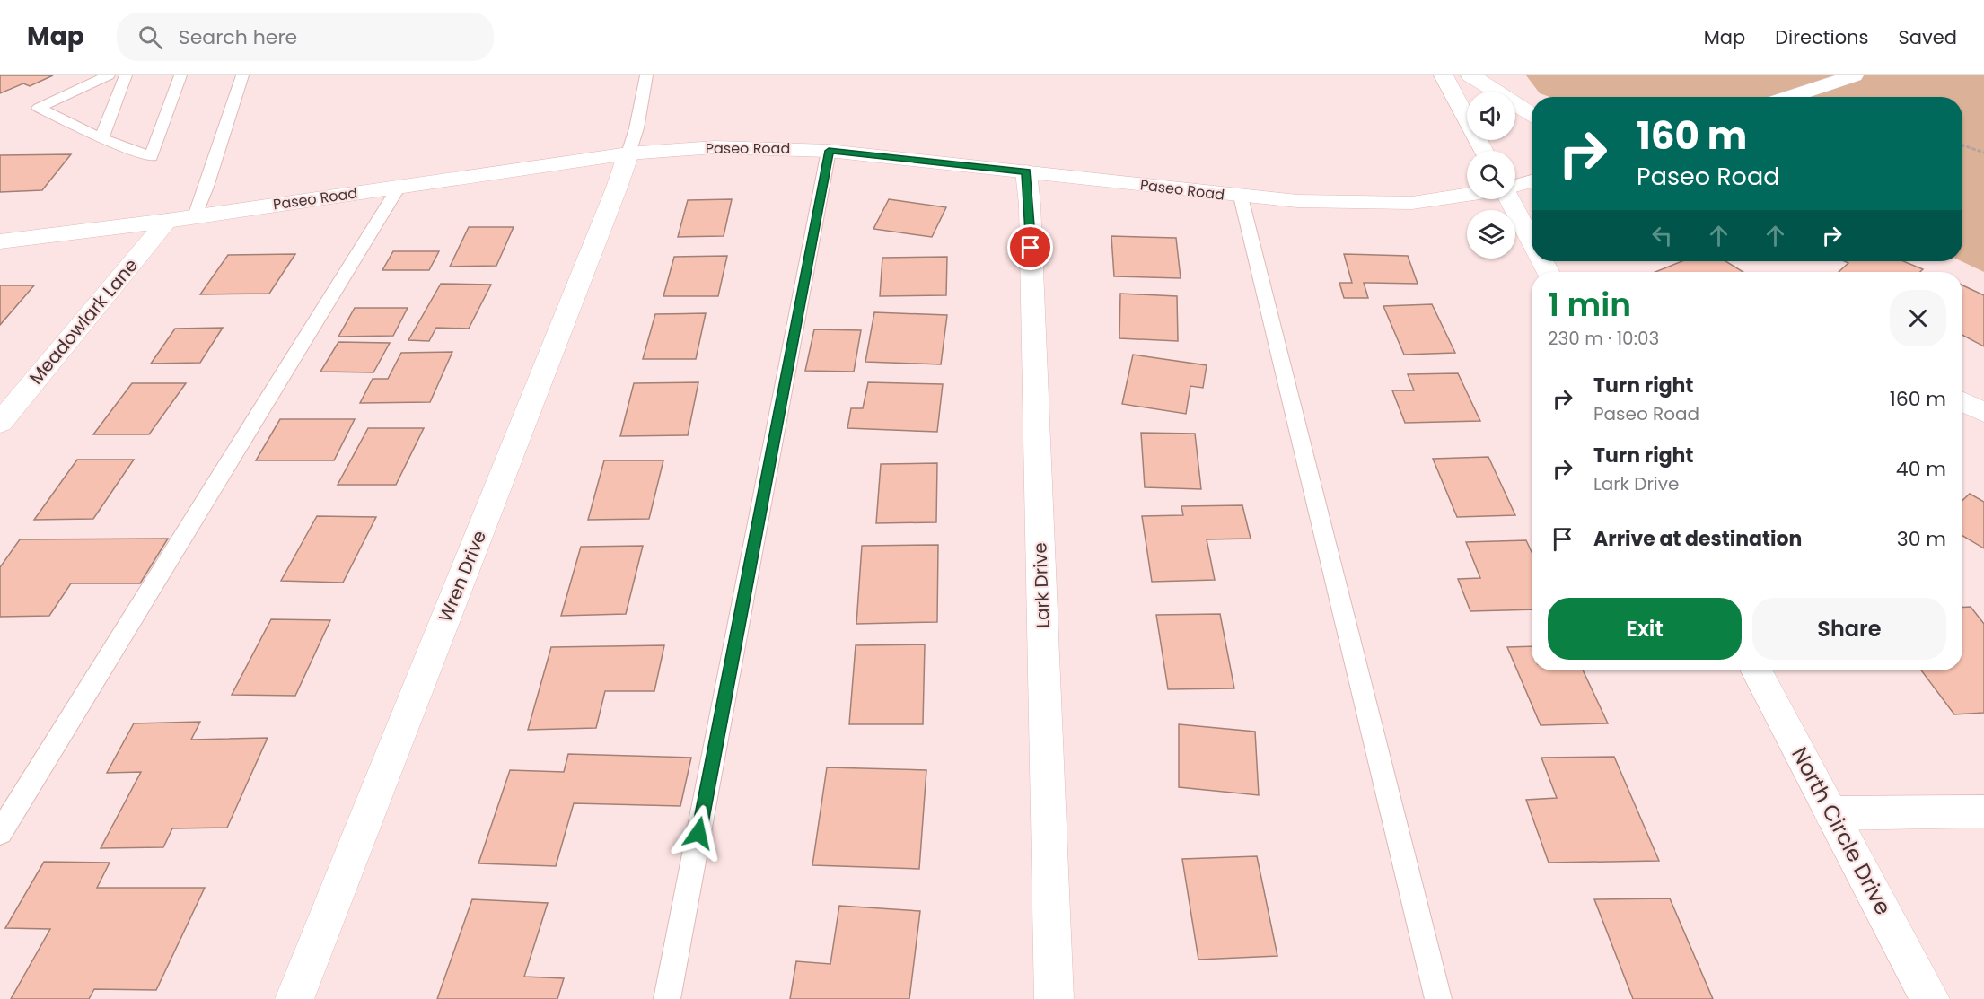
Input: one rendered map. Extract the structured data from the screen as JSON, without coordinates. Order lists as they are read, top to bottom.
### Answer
{
  "streets": {
    "street": [
      "Paseo Road",
      "Meadowlark Lane",
      "Wren Drive",
      "Lark Drive",
      "North Circle Drive"
    ]
  },
  "crossings": [
    ["Paseo Road", "Meadowlark Lane"],
    ["Paseo Road", "Wren Drive"],
    ["Paseo Road", "Lark Drive"]
  ],
  "page": {
    "header": "Map",
    "search": "Search here",
    "nav": ["Map", "Directions", "Saved"],
    "turn": ["160 m", "Paseo Road"],
    "heading": ["1 min", "230 m · 10:03"],
    "list": [
      {
        "name": "Turn right",
        "note": "Paseo Road",
        "value": "160 m"
      },
      {
        "name": "Turn right",
        "note": "Lark Drive",
        "value": "40 m"
      },
      {
        "name": "Arrive at destination",
        "value": "30 m"
      }
    ],
    "buttons": ["Exit", "Share"]
  }
}
